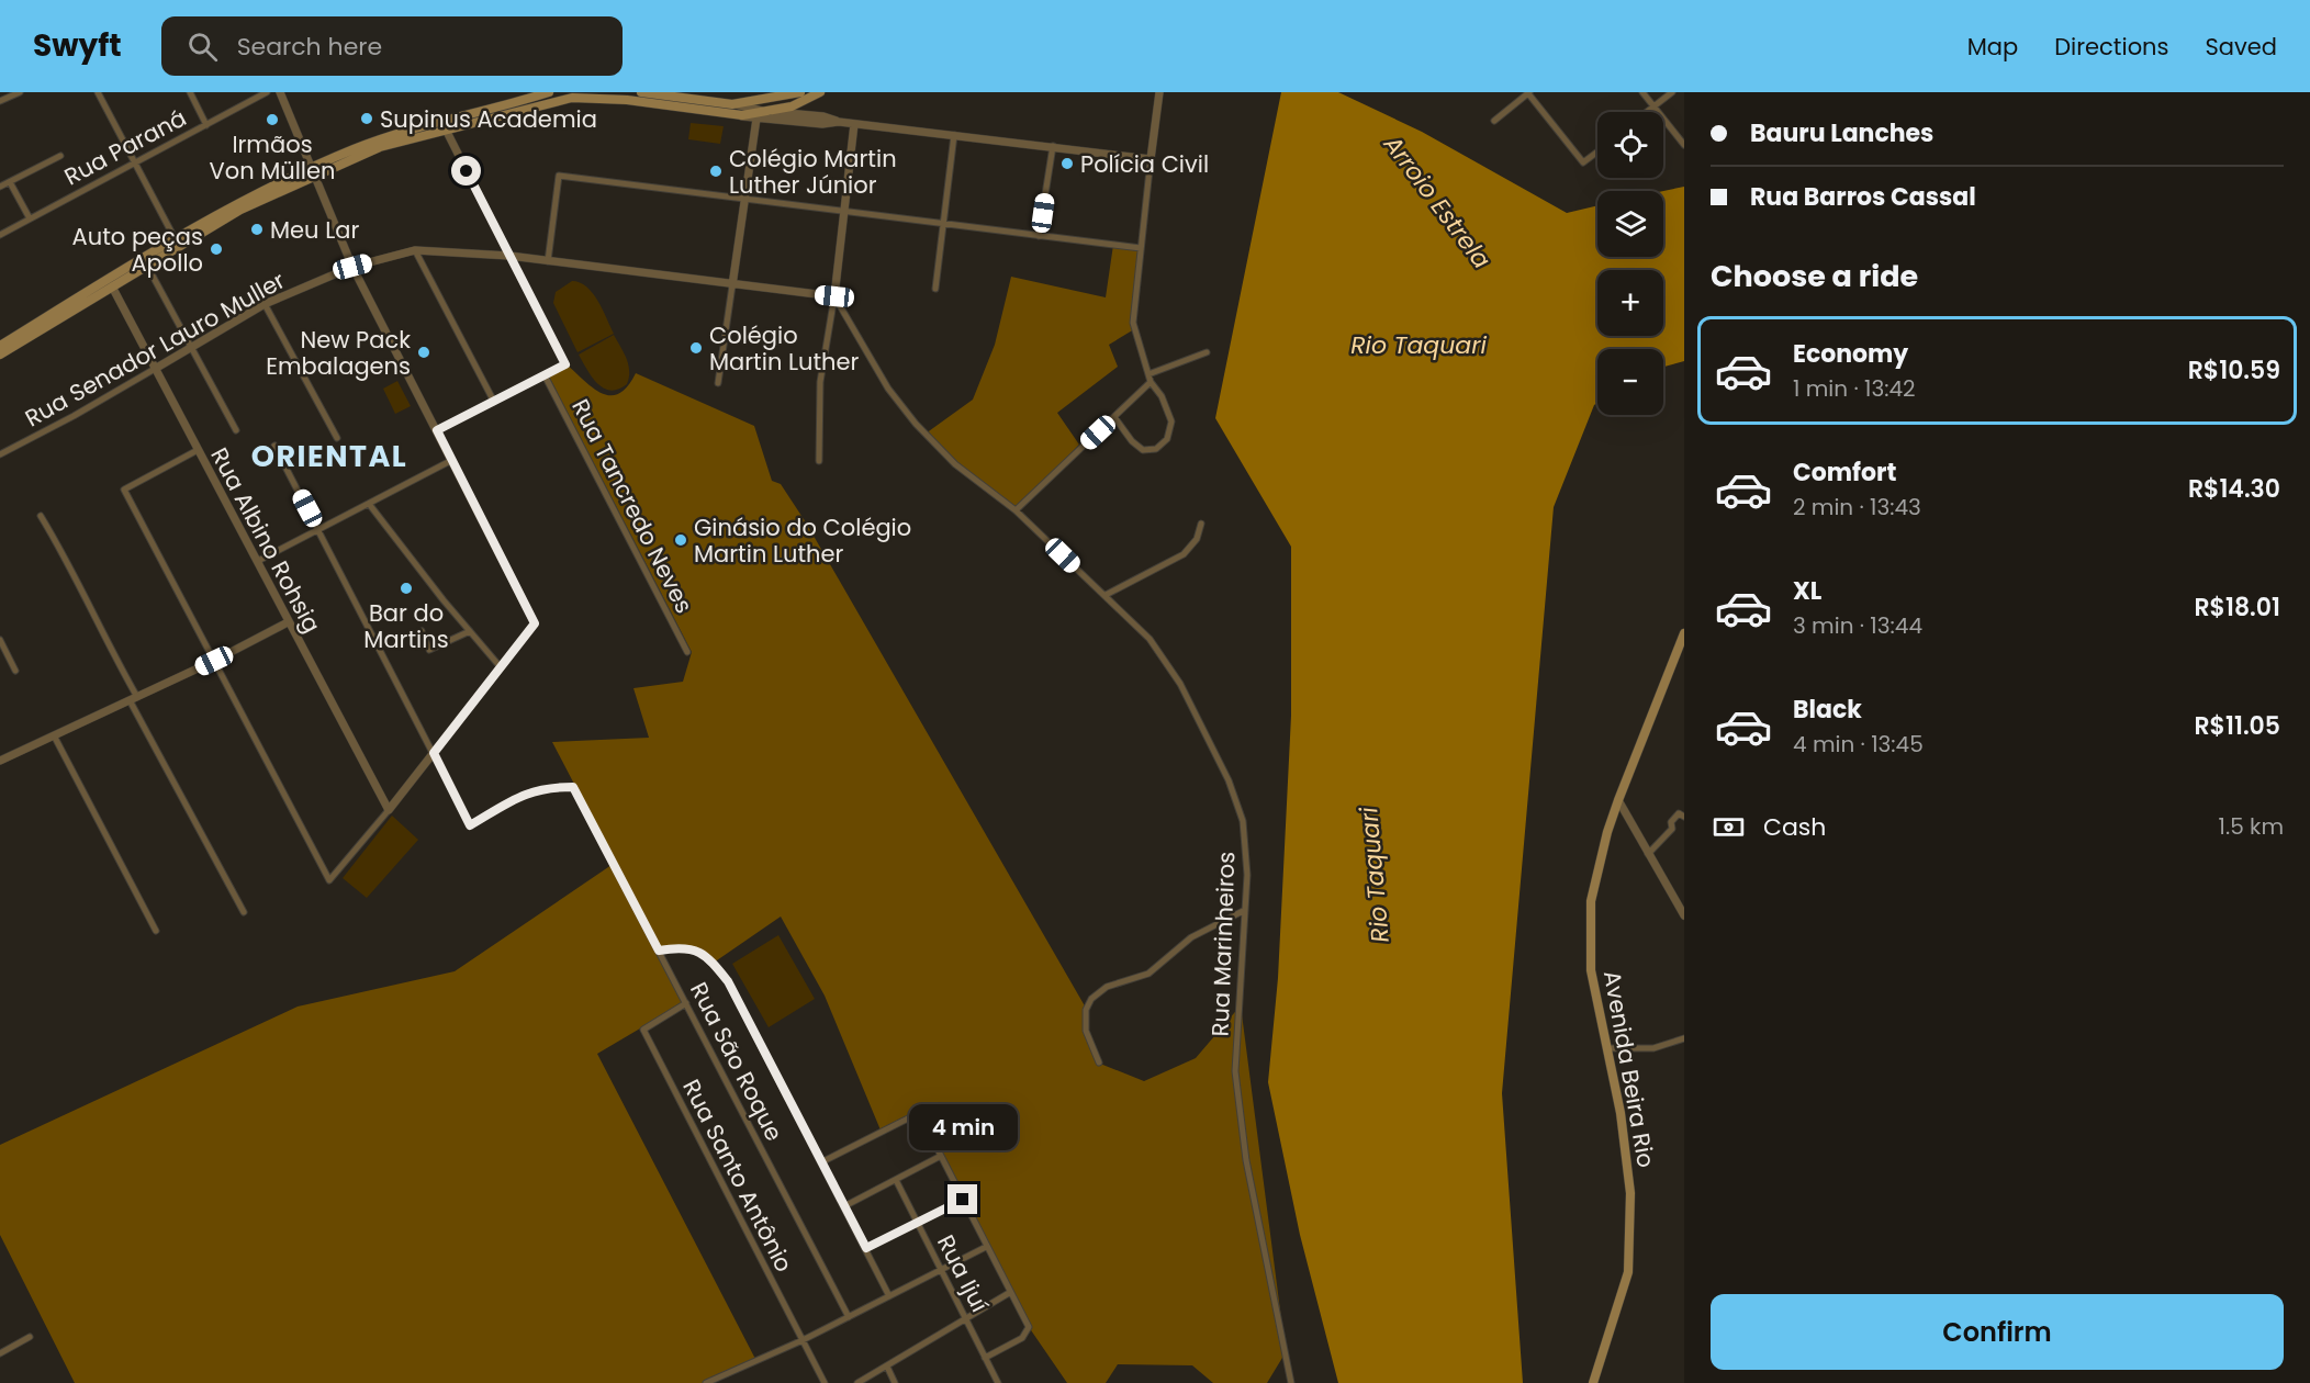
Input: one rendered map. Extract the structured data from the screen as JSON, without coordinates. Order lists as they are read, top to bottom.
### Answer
{
  "streets": {
    "main road": ["Avenida Beira Rio"],
    "street": [
      "Rua Paraná",
      "Rua Senador Lauro Muller",
      "Rua Tancredo Neves",
      "Rua Albino Rohsig",
      "Rua Marinheiros",
      "Rua São Roque",
      "Rua Santo Antônio",
      "Rua Ijuí"
    ]
  },
  "crossings": [
    ["Rua Senador Lauro Muller", "Rua Albino Rohsig"],
    ["Rua Senador Lauro Muller", "Rua Marinheiros"],
    ["Rua São Roque", "Rua Santo Antônio"]
  ],
  "districts": ["ORIENTAL"],
  "water": ["Arroio Estrela", "Rio Taquari"],
  "places": [
    "Supinus Academia",
    "Irmãos Von Müllen",
    "Polícia Civil",
    "Colégio Martin Luther Júnior",
    "Meu Lar",
    "Auto peças Apollo",
    "Colégio Martin Luther",
    "New Pack Embalagens",
    "Ginásio do Colégio Martin Luther",
    "Bar do Martins"
  ],
  "page": {
    "header": "Swyft",
    "search": "Search here",
    "nav": ["Map", "Directions", "Saved"],
    "banner": ["Bauru Lanches", "Rua Barros Cassal"],
    "map_buttons": ["+", "−"],
    "heading": "Choose a ride",
    "list": [
      {
        "name": "Economy",
        "note": "1 min · 13:42",
        "value": "R$10.59"
      },
      {
        "name": "Comfort",
        "note": "2 min · 13:43",
        "value": "R$14.30"
      },
      {
        "name": "XL",
        "note": "3 min · 13:44",
        "value": "R$18.01"
      },
      {
        "name": "Black",
        "note": "4 min · 13:45",
        "value": "R$11.05"
      }
    ],
    "pay": ["Cash", "1.5 km"],
    "bubble": "4 min",
    "buttons": "Confirm"
  }
}
